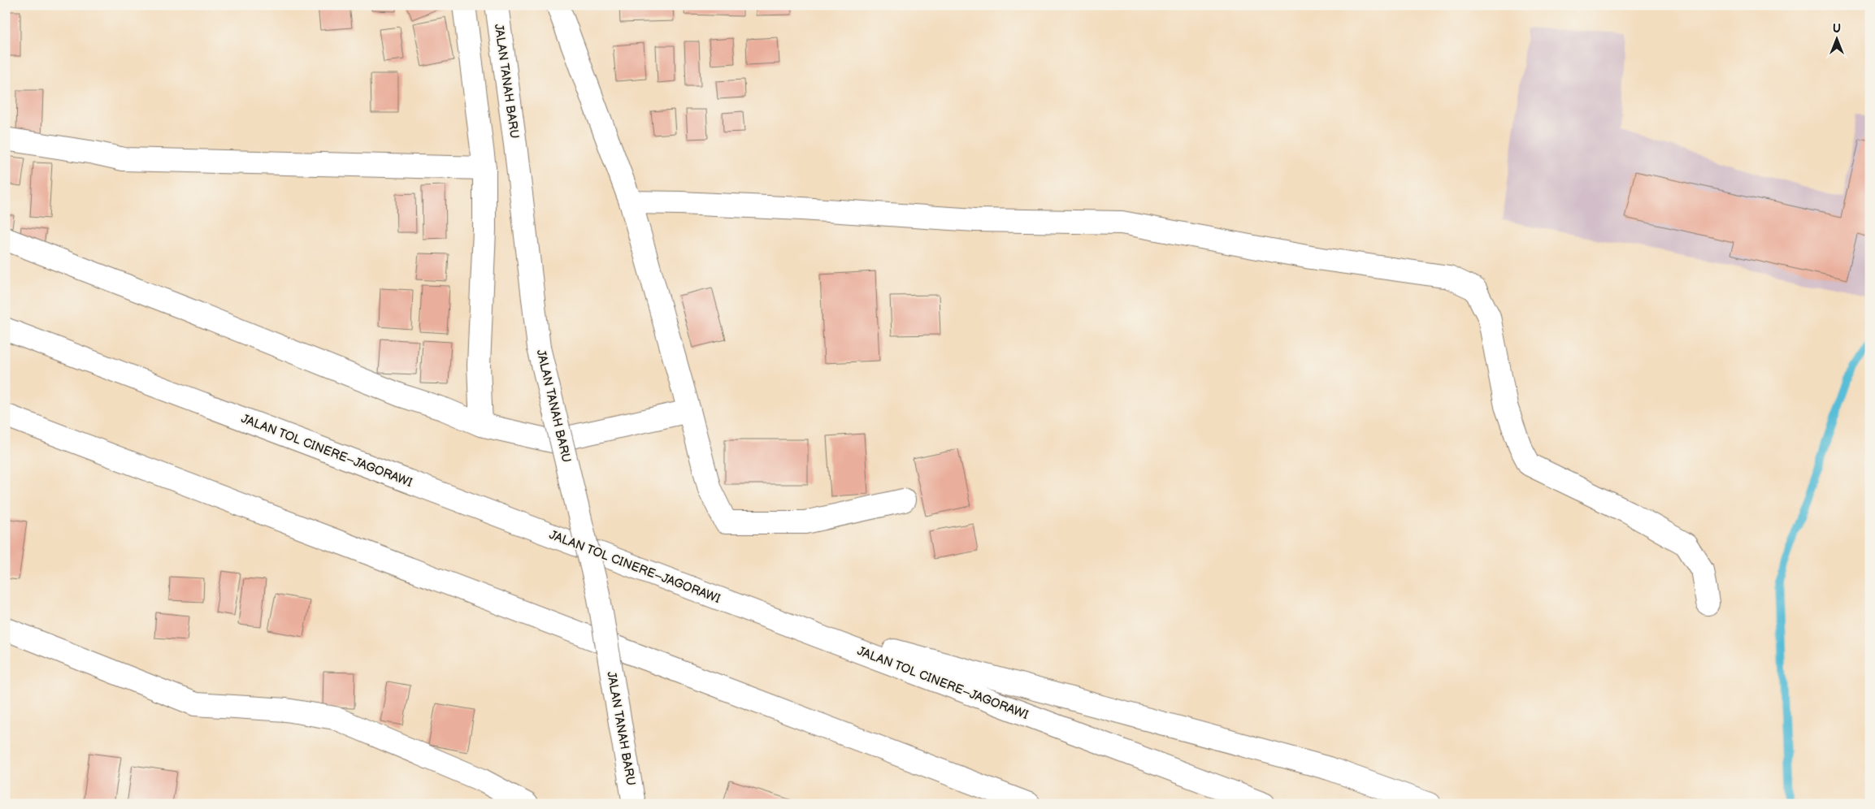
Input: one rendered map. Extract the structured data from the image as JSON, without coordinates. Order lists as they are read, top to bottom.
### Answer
{
  "streets": {
    "main road": ["JALAN TANAH BARU", "JALAN TOL CINERE–JAGORAWI"]
  },
  "north": "top"
}
